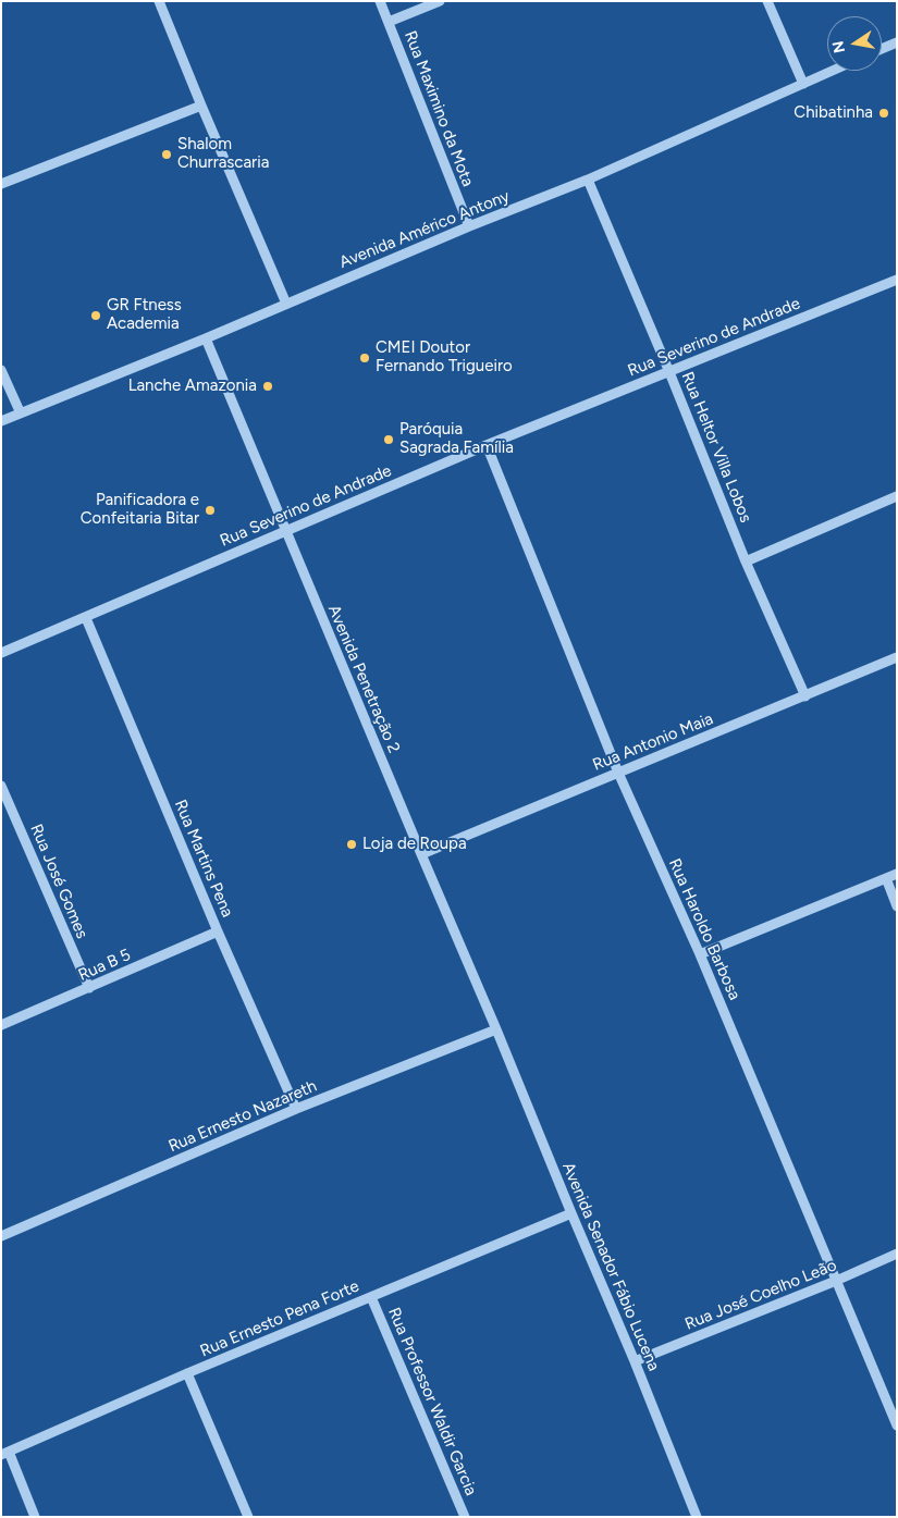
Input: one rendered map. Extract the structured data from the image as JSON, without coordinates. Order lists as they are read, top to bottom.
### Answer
{
  "streets": {
    "street": [
      "Rua Maximino da Mota",
      "Avenida Américo Antony",
      "Rua Severino de Andrade",
      "Rua Heltor Villa Lobos",
      "Avenida Penetração 2",
      "Rua Antonio Maia",
      "Rua Martins Pena",
      "Rua José Gomes",
      "Rua Haroldo Barbosa",
      "Rua B 5",
      "Rua Ernesto Nazareth",
      "Avenida Senador Fábio Lucena",
      "Rua José Coelho Leão",
      "Rua Ernesto Pena Forte",
      "Rua Professor Waldir Garcia"
    ]
  },
  "crossings": [
    ["Rua Maximino da Mota", "Avenida Américo Antony"],
    ["Avenida Américo Antony", "Rua Heltor Villa Lobos"],
    ["Avenida Américo Antony", "Avenida Penetração 2"],
    ["Rua Severino de Andrade", "Rua Heltor Villa Lobos"],
    ["Rua Severino de Andrade", "Avenida Penetração 2"],
    ["Rua Severino de Andrade", "Rua Martins Pena"],
    ["Rua Severino de Andrade", "Rua Haroldo Barbosa"],
    ["Rua Heltor Villa Lobos", "Rua Antonio Maia"],
    ["Avenida Penetração 2", "Rua Antonio Maia"],
    ["Avenida Penetração 2", "Rua Ernesto Nazareth"],
    ["Avenida Penetração 2", "Avenida Senador Fábio Lucena"],
    ["Rua Antonio Maia", "Rua Haroldo Barbosa"],
    ["Rua Martins Pena", "Rua B 5"],
    ["Rua Martins Pena", "Rua Ernesto Nazareth"],
    ["Rua José Gomes", "Rua B 5"],
    ["Rua Haroldo Barbosa", "Rua José Coelho Leão"],
    ["Rua Ernesto Nazareth", "Avenida Senador Fábio Lucena"],
    ["Avenida Senador Fábio Lucena", "Rua José Coelho Leão"],
    ["Avenida Senador Fábio Lucena", "Rua Ernesto Pena Forte"],
    ["Rua Ernesto Pena Forte", "Rua Professor Waldir Garcia"]
  ],
  "places": [
    "Chibatinha",
    "Shalom Churrascaria",
    "GR Ftness Academia",
    "CMEI Doutor Fernando Trigueiro",
    "Lanche Amazonia",
    "Paróquia Sagrada Família",
    "Panificadora e Confeitaria Bitar",
    "Loja de Roupa"
  ],
  "north": "left"
}
